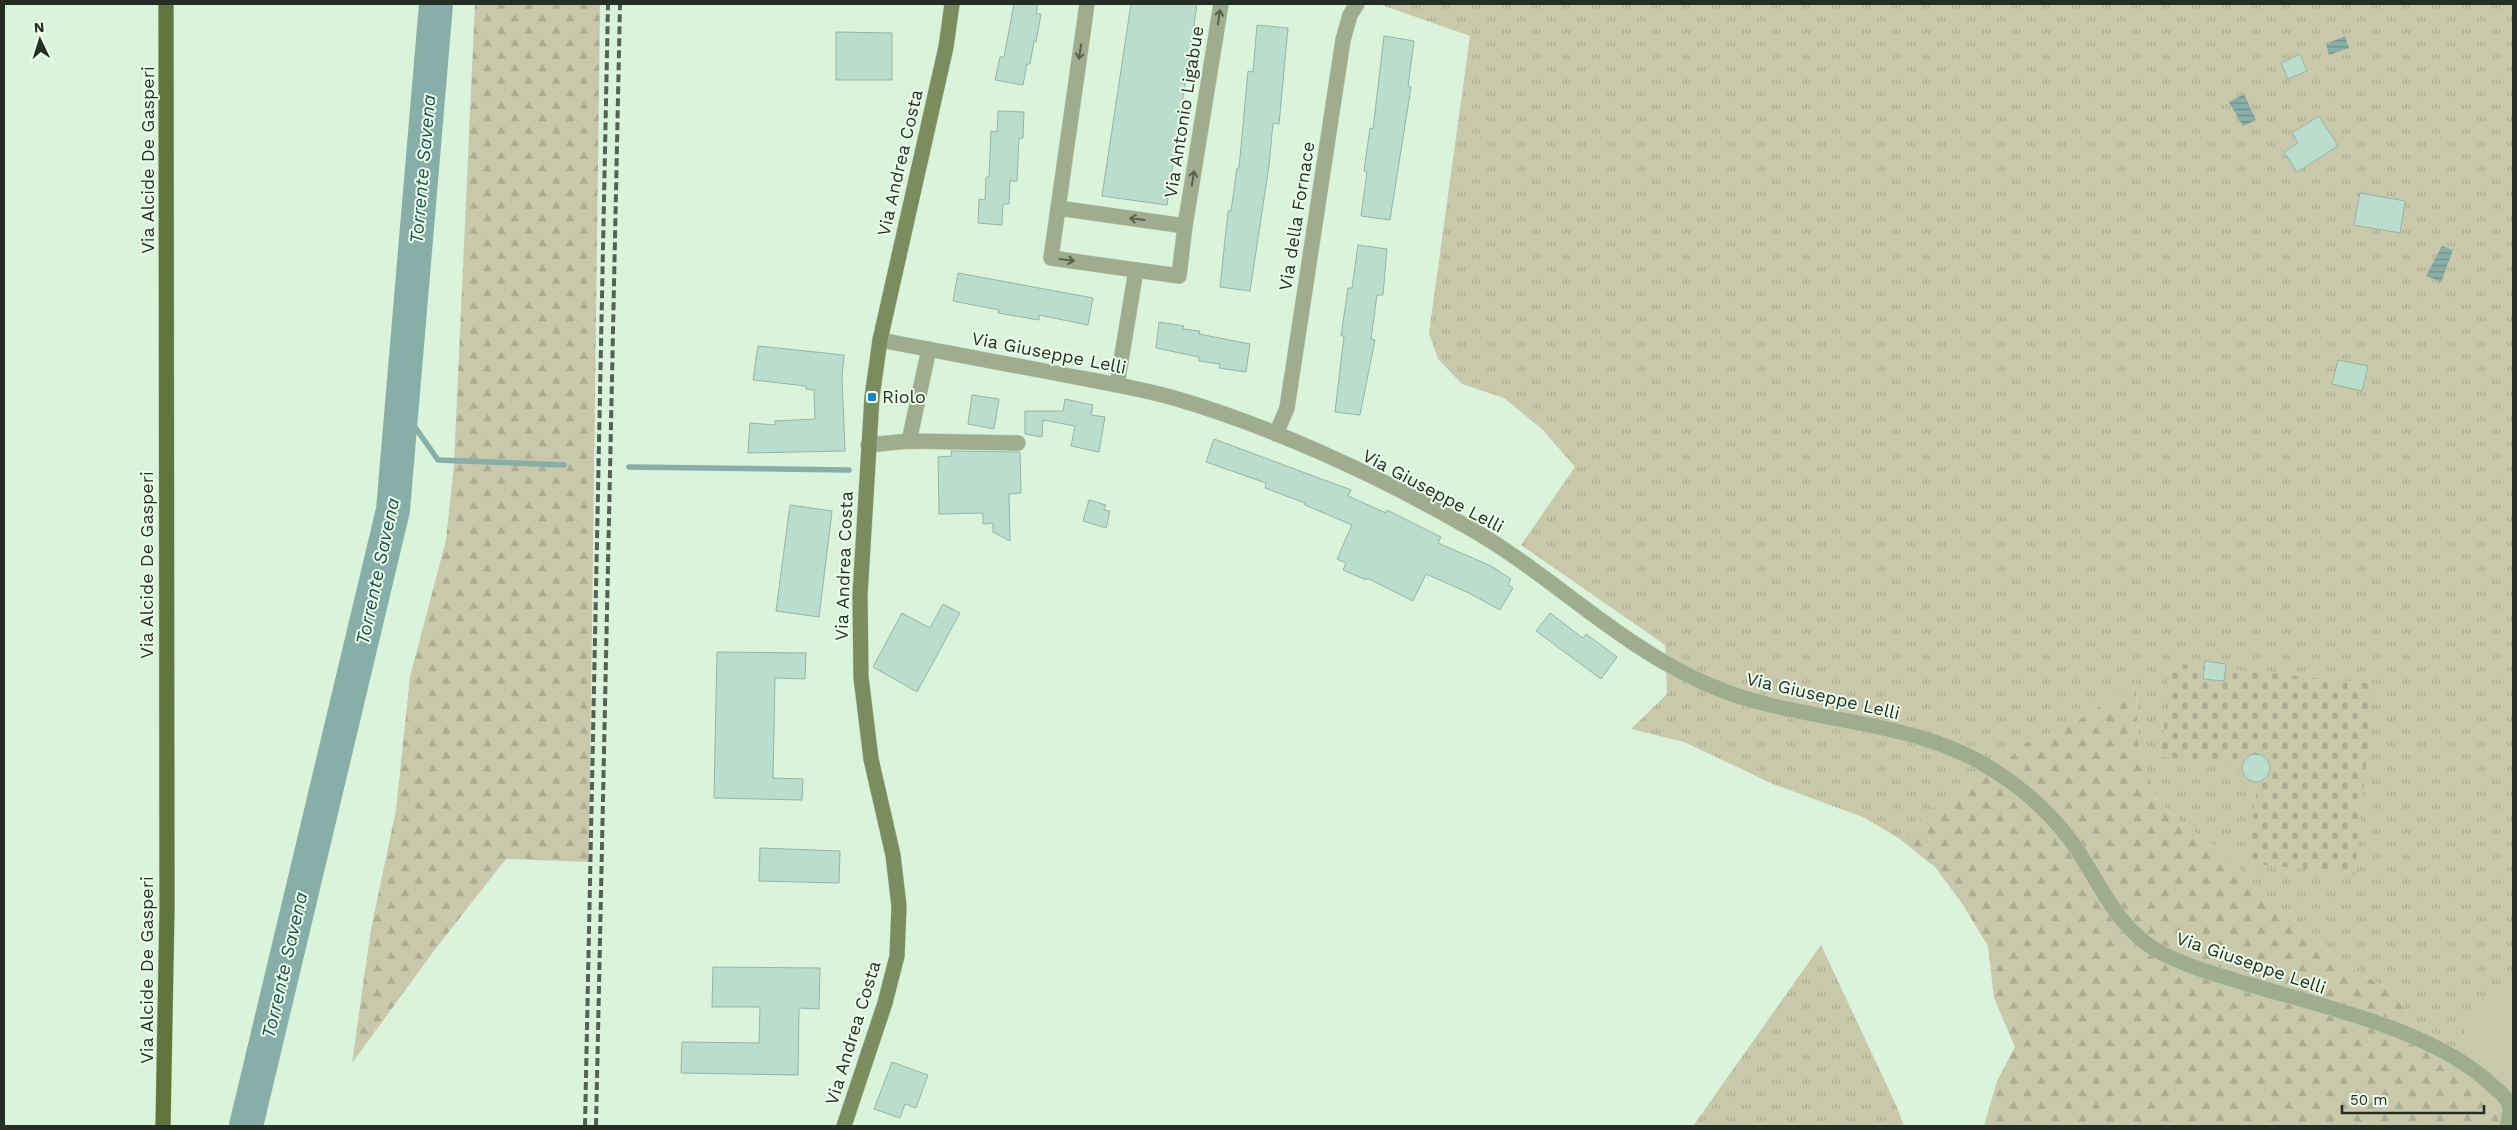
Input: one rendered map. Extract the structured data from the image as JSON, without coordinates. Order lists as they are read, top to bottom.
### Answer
{
  "streets": {
    "main road": ["Via Alcide De Gasperi", "Via Andrea Costa"],
    "street": ["Via Antonio Ligabue", "Via della Fornace", "Via Giuseppe Lelli"]
  },
  "crossings": [
    ["Via Andrea Costa", "Via Giuseppe Lelli"],
    ["Via della Fornace", "Via Giuseppe Lelli"]
  ],
  "water": ["Torrente Savena"],
  "places": {
    "transit": ["Riolo"]
  },
  "scale_bar": "50 m",
  "north": "top"
}
